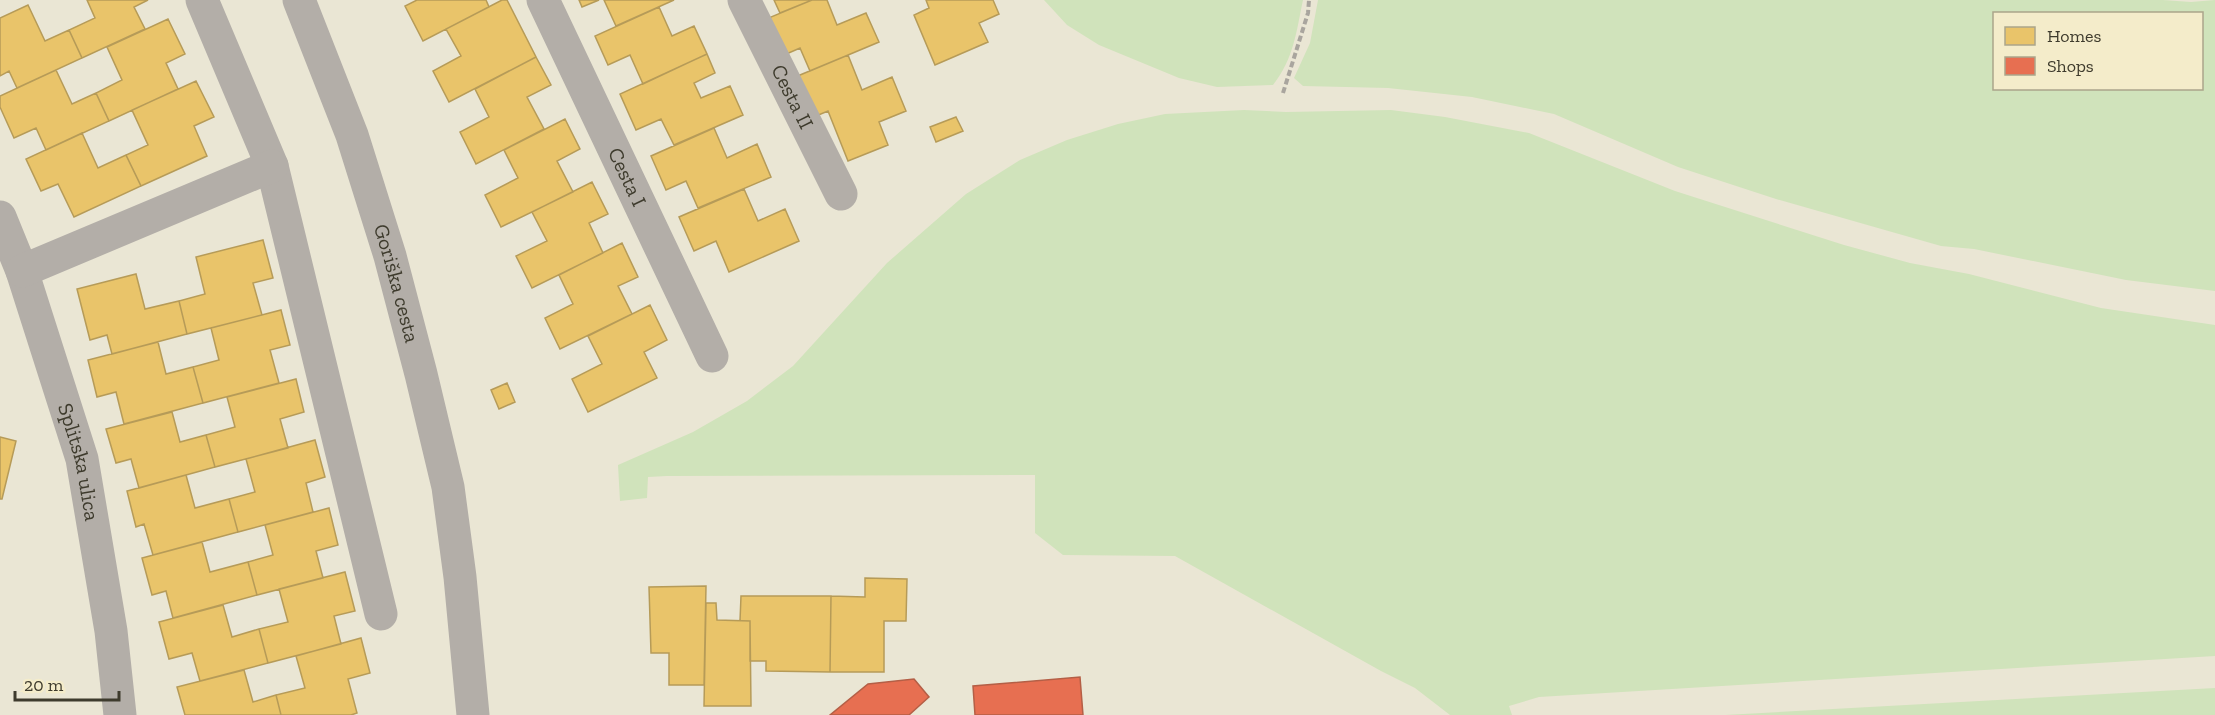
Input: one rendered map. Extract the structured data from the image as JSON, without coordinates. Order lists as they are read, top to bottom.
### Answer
{
  "streets": {
    "street": [
      "Cesta II",
      "Cesta I",
      "Goriška cesta",
      "Splitska ulica"
    ]
  },
  "legend": ["Homes", "Shops"],
  "scale_bar": "20 m"
}
